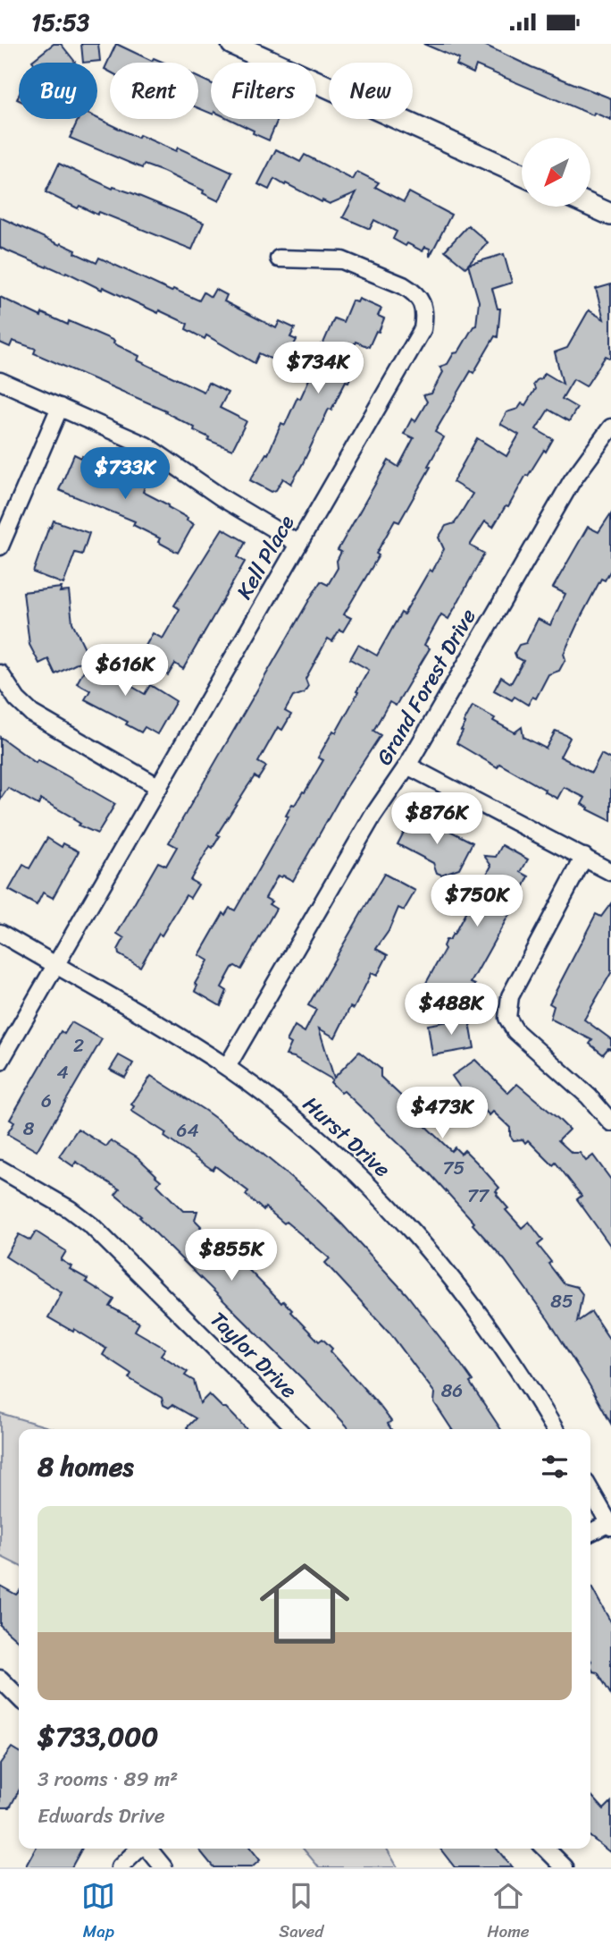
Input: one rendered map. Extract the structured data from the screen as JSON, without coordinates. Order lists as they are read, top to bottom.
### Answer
{
  "streets": {
    "street": [
      "Kell Place",
      "Grand Forest Drive",
      "Hurst Drive",
      "Taylor Drive"
    ]
  },
  "crossings": [
    ["Kell Place", "Hurst Drive"],
    ["Grand Forest Drive", "Hurst Drive"]
  ],
  "house_numbers": [
    "2",
    "4",
    "6",
    "8",
    "64",
    "75",
    "77",
    "85",
    "86"
  ],
  "north": "bottom left",
  "page": {
    "status": "15:53",
    "chip": [
      "Buy",
      "Rent",
      "Filters",
      "New"
    ],
    "price": [
      "$734K",
      "$733K",
      "$616K",
      "$876K",
      "$750K",
      "$488K",
      "$473K",
      "$855K"
    ],
    "heading": "8 homes",
    "list": [
      {
        "name": "$733,000",
        "note": "3 rooms · 89 m² · Edwards Drive"
      }
    ],
    "tabs": ["Map", "Saved", "Home"]
  }
}
